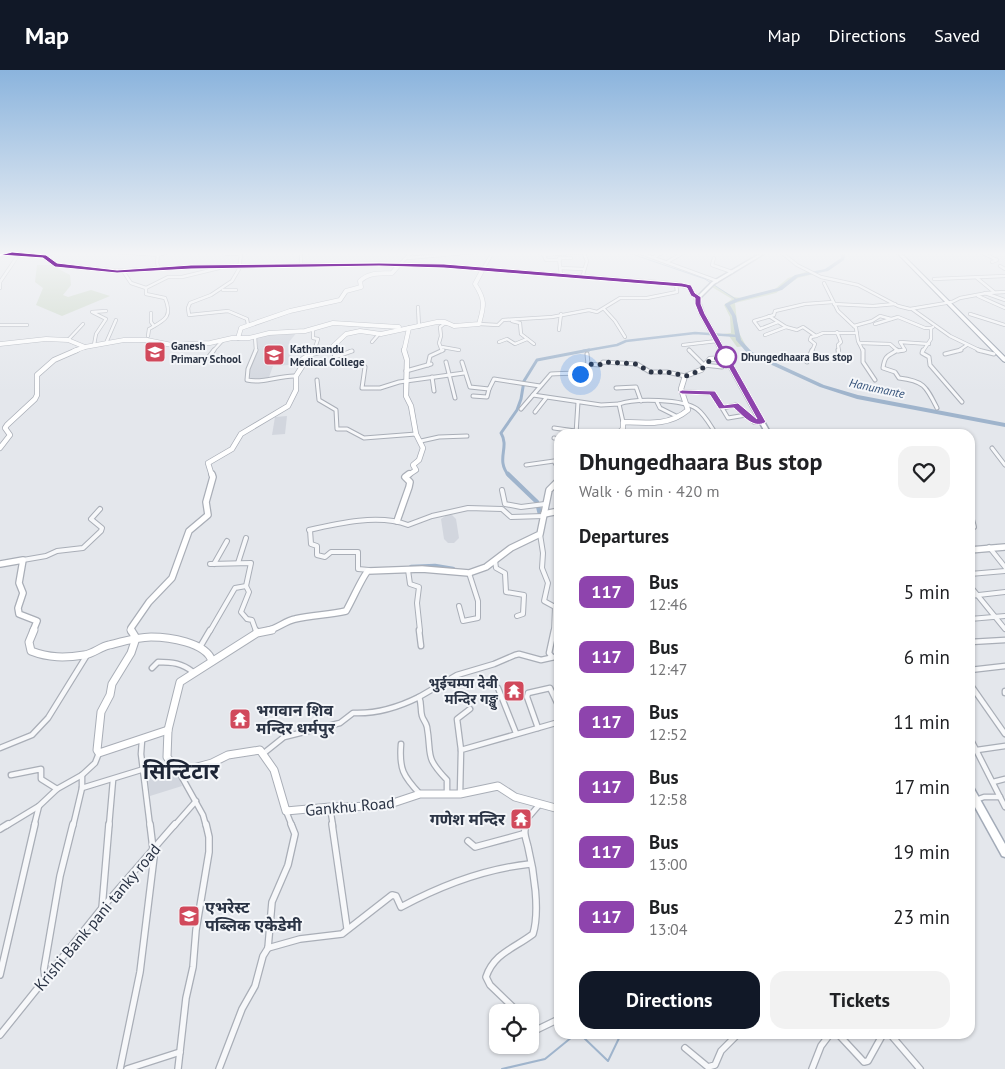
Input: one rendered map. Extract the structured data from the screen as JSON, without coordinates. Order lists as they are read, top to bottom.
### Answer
{
  "streets": {
    "street": ["Gankhu Road", "Krishi Bank pani tanky road"]
  },
  "districts": ["सिन्टिटार"],
  "water": ["Hanumante"],
  "places": {
    "school or university": ["Ganesh Primary School", "Kathmandu Medical College", "एभरेस्ट पब्लिक एकेडेमी"],
    "other": ["Dhungedhaara Bus stop"],
    "temple": ["भुईचम्पा देवी मन्दिर गङ्खु", "भगवान शिव मन्दिर धर्मपुर", "गणेश मन्दिर"]
  },
  "lines": ["bus line 117"],
  "page": {
    "header": "Map",
    "nav": ["Map", "Directions", "Saved"],
    "heading": [
      ["Dhungedhaara Bus stop", "Walk · 6 min · 420 m"],
      "Departures"
    ],
    "list": [
      {
        "mark": "117",
        "name": "Bus",
        "note": "12:46",
        "value": "5 min"
      },
      {
        "mark": "117",
        "name": "Bus",
        "note": "12:47",
        "value": "6 min"
      },
      {
        "mark": "117",
        "name": "Bus",
        "note": "12:52",
        "value": "11 min"
      },
      {
        "mark": "117",
        "name": "Bus",
        "note": "12:58",
        "value": "17 min"
      },
      {
        "mark": "117",
        "name": "Bus",
        "note": "13:00",
        "value": "19 min"
      },
      {
        "mark": "117",
        "name": "Bus",
        "note": "13:04",
        "value": "23 min"
      }
    ],
    "buttons": ["Directions", "Tickets"]
  }
}
